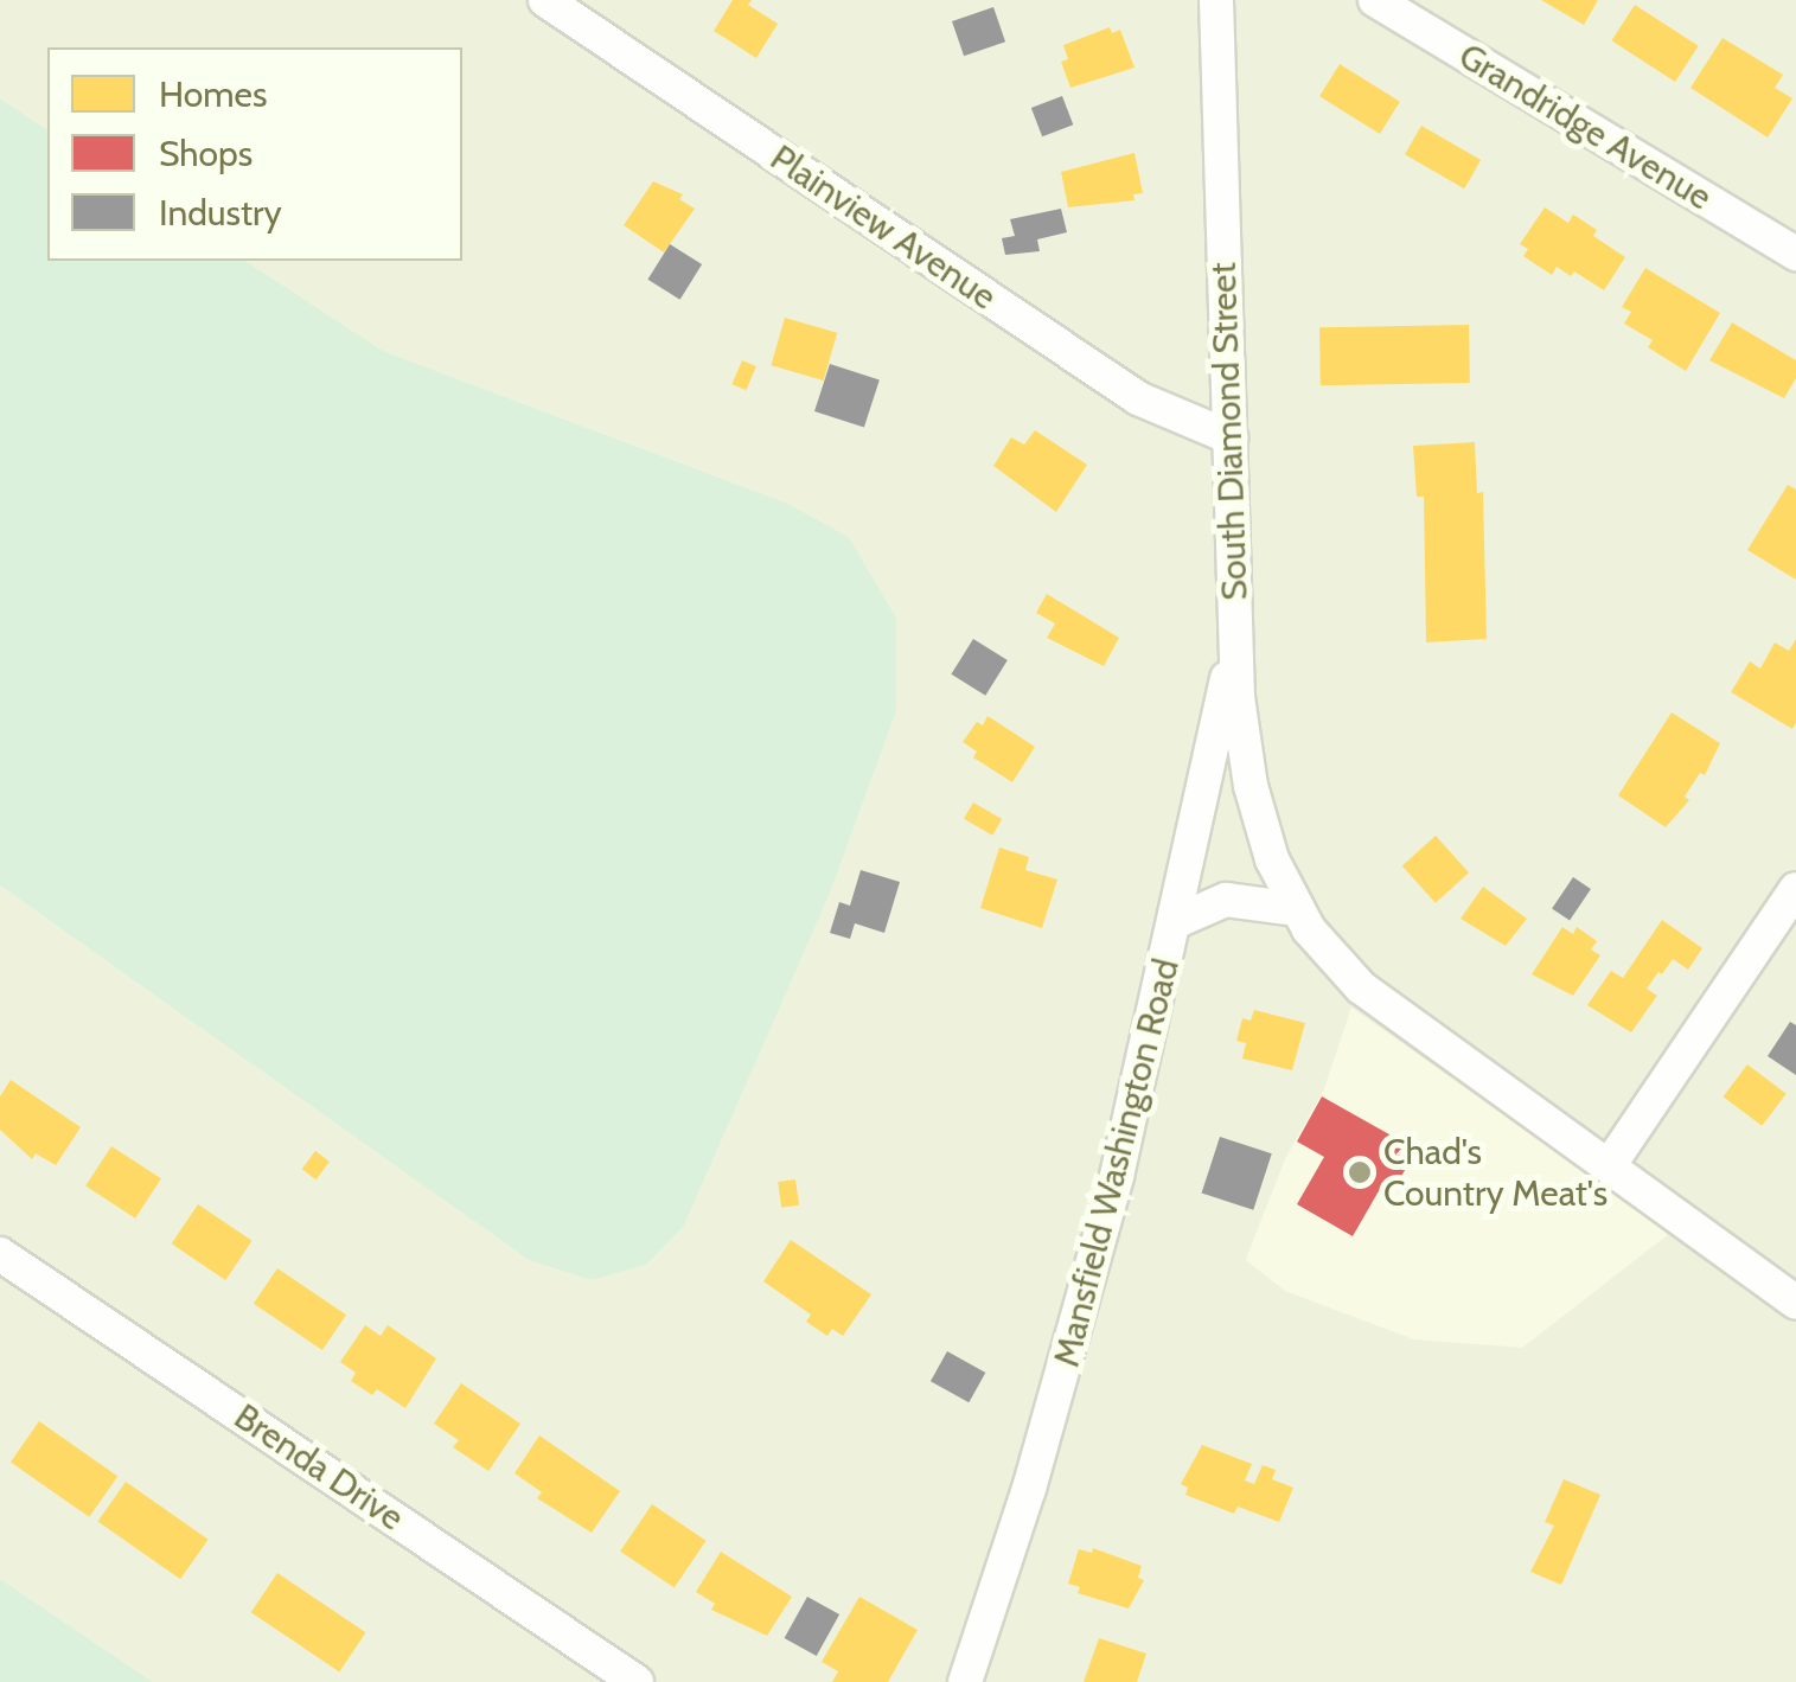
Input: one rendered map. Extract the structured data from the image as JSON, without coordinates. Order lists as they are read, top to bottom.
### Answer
{
  "streets": {
    "street": [
      "Grandridge Avenue",
      "Plainview Avenue",
      "South Diamond Street",
      "Mansfield Washington Road",
      "Brenda Drive"
    ]
  },
  "crossings": [
    ["Plainview Avenue", "South Diamond Street"],
    ["South Diamond Street", "Mansfield Washington Road"]
  ],
  "places": ["Chad's Country Meat's"],
  "legend": ["Homes", "Shops", "Industry"]
}
